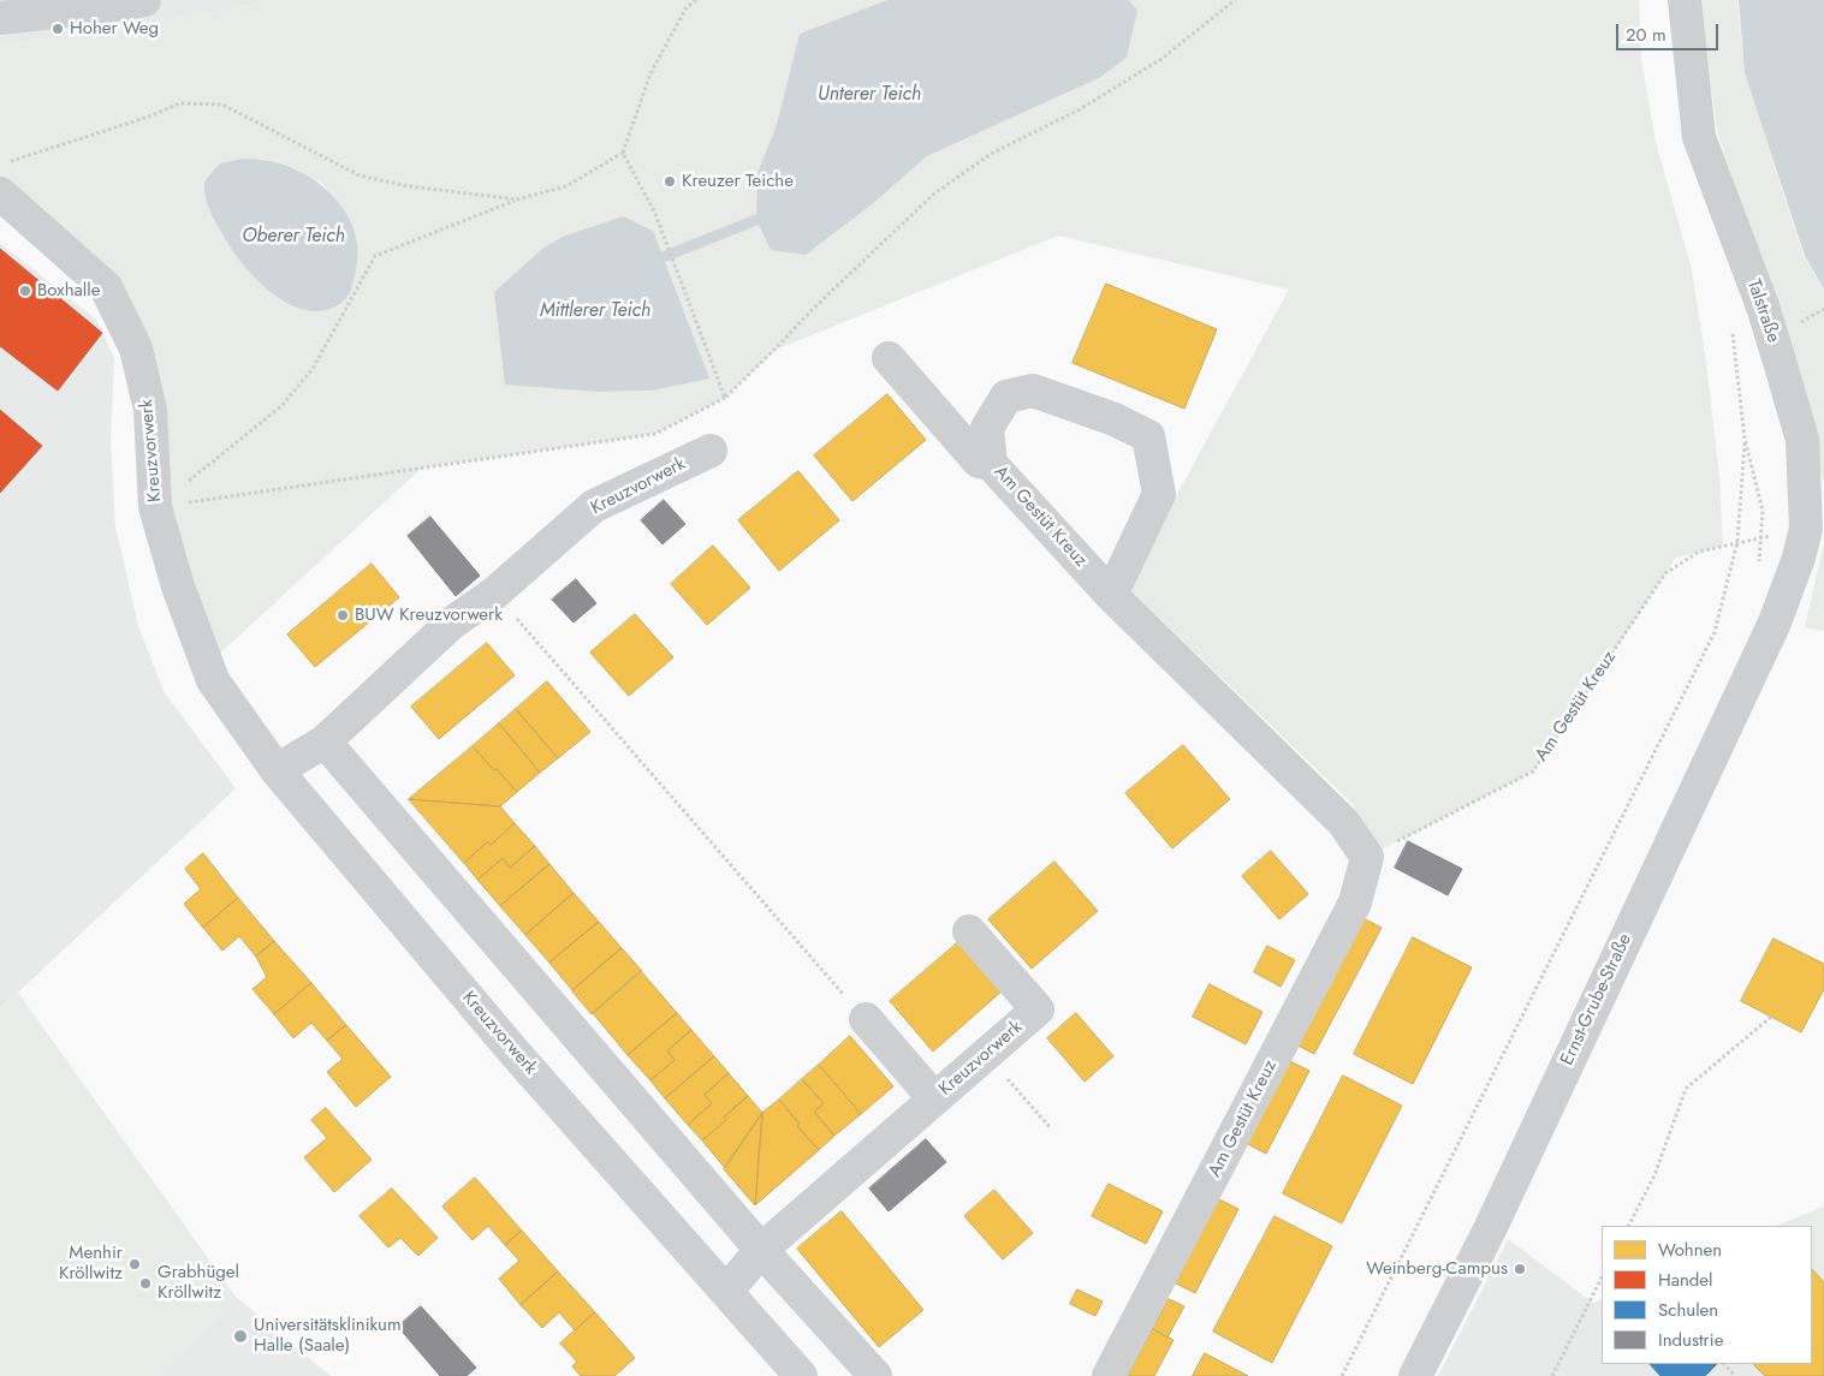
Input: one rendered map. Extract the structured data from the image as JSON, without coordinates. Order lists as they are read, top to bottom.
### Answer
{
  "streets": {
    "street": [
      "Talstraße",
      "Kreuzvorwerk",
      "Am Gestüt Kreuz",
      "Ernst-Grube-Straße"
    ]
  },
  "crossings": [
    ["Talstraße", "Ernst-Grube-Straße"]
  ],
  "water": ["Unterer Teich", "Oberer Teich", "Mittlerer Teich"],
  "places": [
    "Hoher Weg",
    "Kreuzer Teiche",
    "Boxhalle",
    "BUW Kreuzvorwerk",
    "Menhir Kröllwitz",
    "Weinberg-Campus",
    "Grabhügel Kröllwitz",
    "Universitätsklinikum Halle (Saale)"
  ],
  "legend": [
    "Wohnen",
    "Handel",
    "Schulen",
    "Industrie"
  ],
  "scale_bar": "20 m"
}
